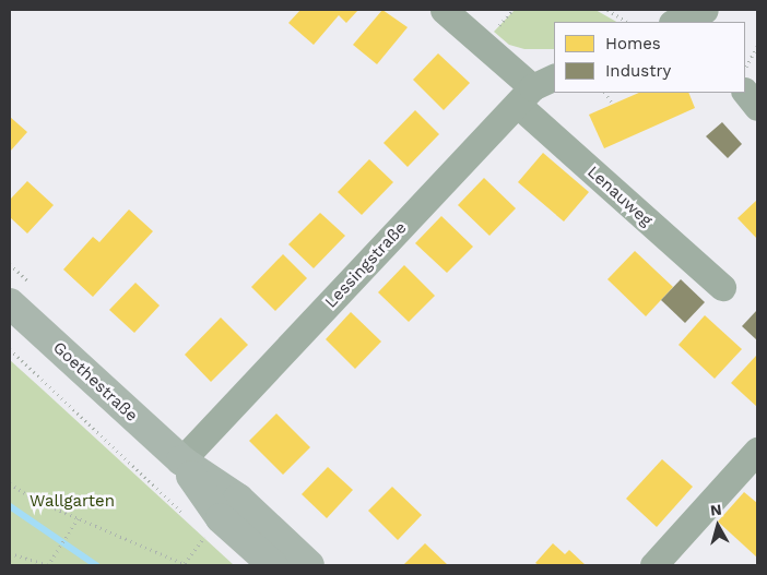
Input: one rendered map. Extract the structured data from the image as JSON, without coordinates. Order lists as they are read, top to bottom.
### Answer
{
  "streets": {
    "main road": ["Goethestraße"],
    "street": ["Lenauweg", "Lessingstraße"]
  },
  "crossings": [
    ["Lenauweg", "Lessingstraße"],
    ["Lessingstraße", "Goethestraße"]
  ],
  "parks": ["Wallgarten"],
  "legend": ["Homes", "Industry"],
  "north": "top"
}
